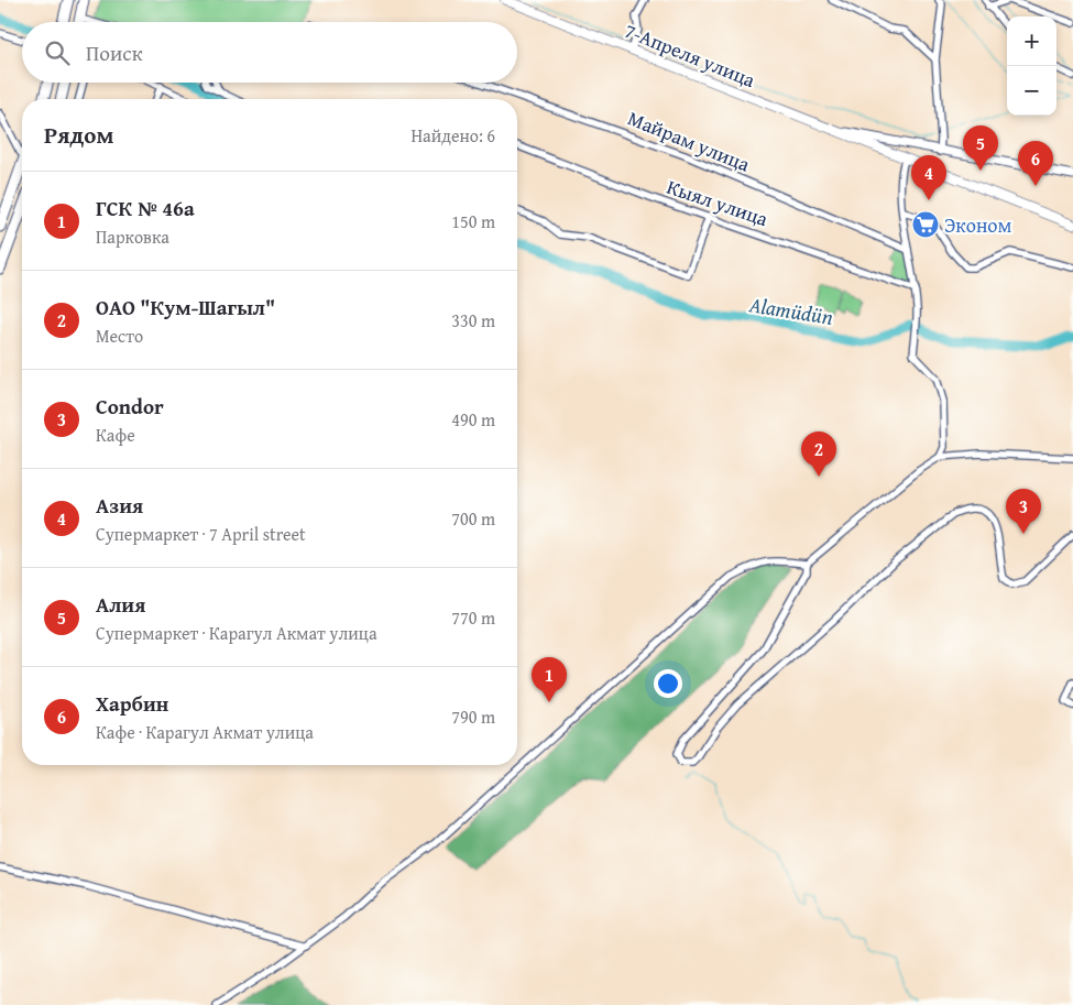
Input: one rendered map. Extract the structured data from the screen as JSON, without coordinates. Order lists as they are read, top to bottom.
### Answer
{
  "streets": {
    "main road": ["7-Апреля улица"],
    "street": ["Майрам улица", "Кыял улица"]
  },
  "water": ["Alamüdün"],
  "places": {
    "supermarket": ["Эконом"]
  },
  "page": {
    "map_buttons": ["+", "−"],
    "search": "Поиск",
    "heading": ["Рядом", "Найдено: 6"],
    "pins": [
      "5",
      "6",
      "4",
      "2",
      "3",
      "1"
    ],
    "list": [
      {
        "mark": "1",
        "name": "ГСК № 46а",
        "note": "Парковка",
        "value": "150 m"
      },
      {
        "mark": "2",
        "name": "ОАО \"Кум-Шагыл\"",
        "note": "Место",
        "value": "330 m"
      },
      {
        "mark": "3",
        "name": "Condor",
        "note": "Кафе",
        "value": "490 m"
      },
      {
        "mark": "4",
        "name": "Азия",
        "note": "Супермаркет · 7 April street",
        "value": "700 m"
      },
      {
        "mark": "5",
        "name": "Алия",
        "note": "Супермаркет · Карагул Акмат улица",
        "value": "770 m"
      },
      {
        "mark": "6",
        "name": "Харбин",
        "note": "Кафе · Карагул Акмат улица",
        "value": "790 m"
      }
    ]
  }
}
